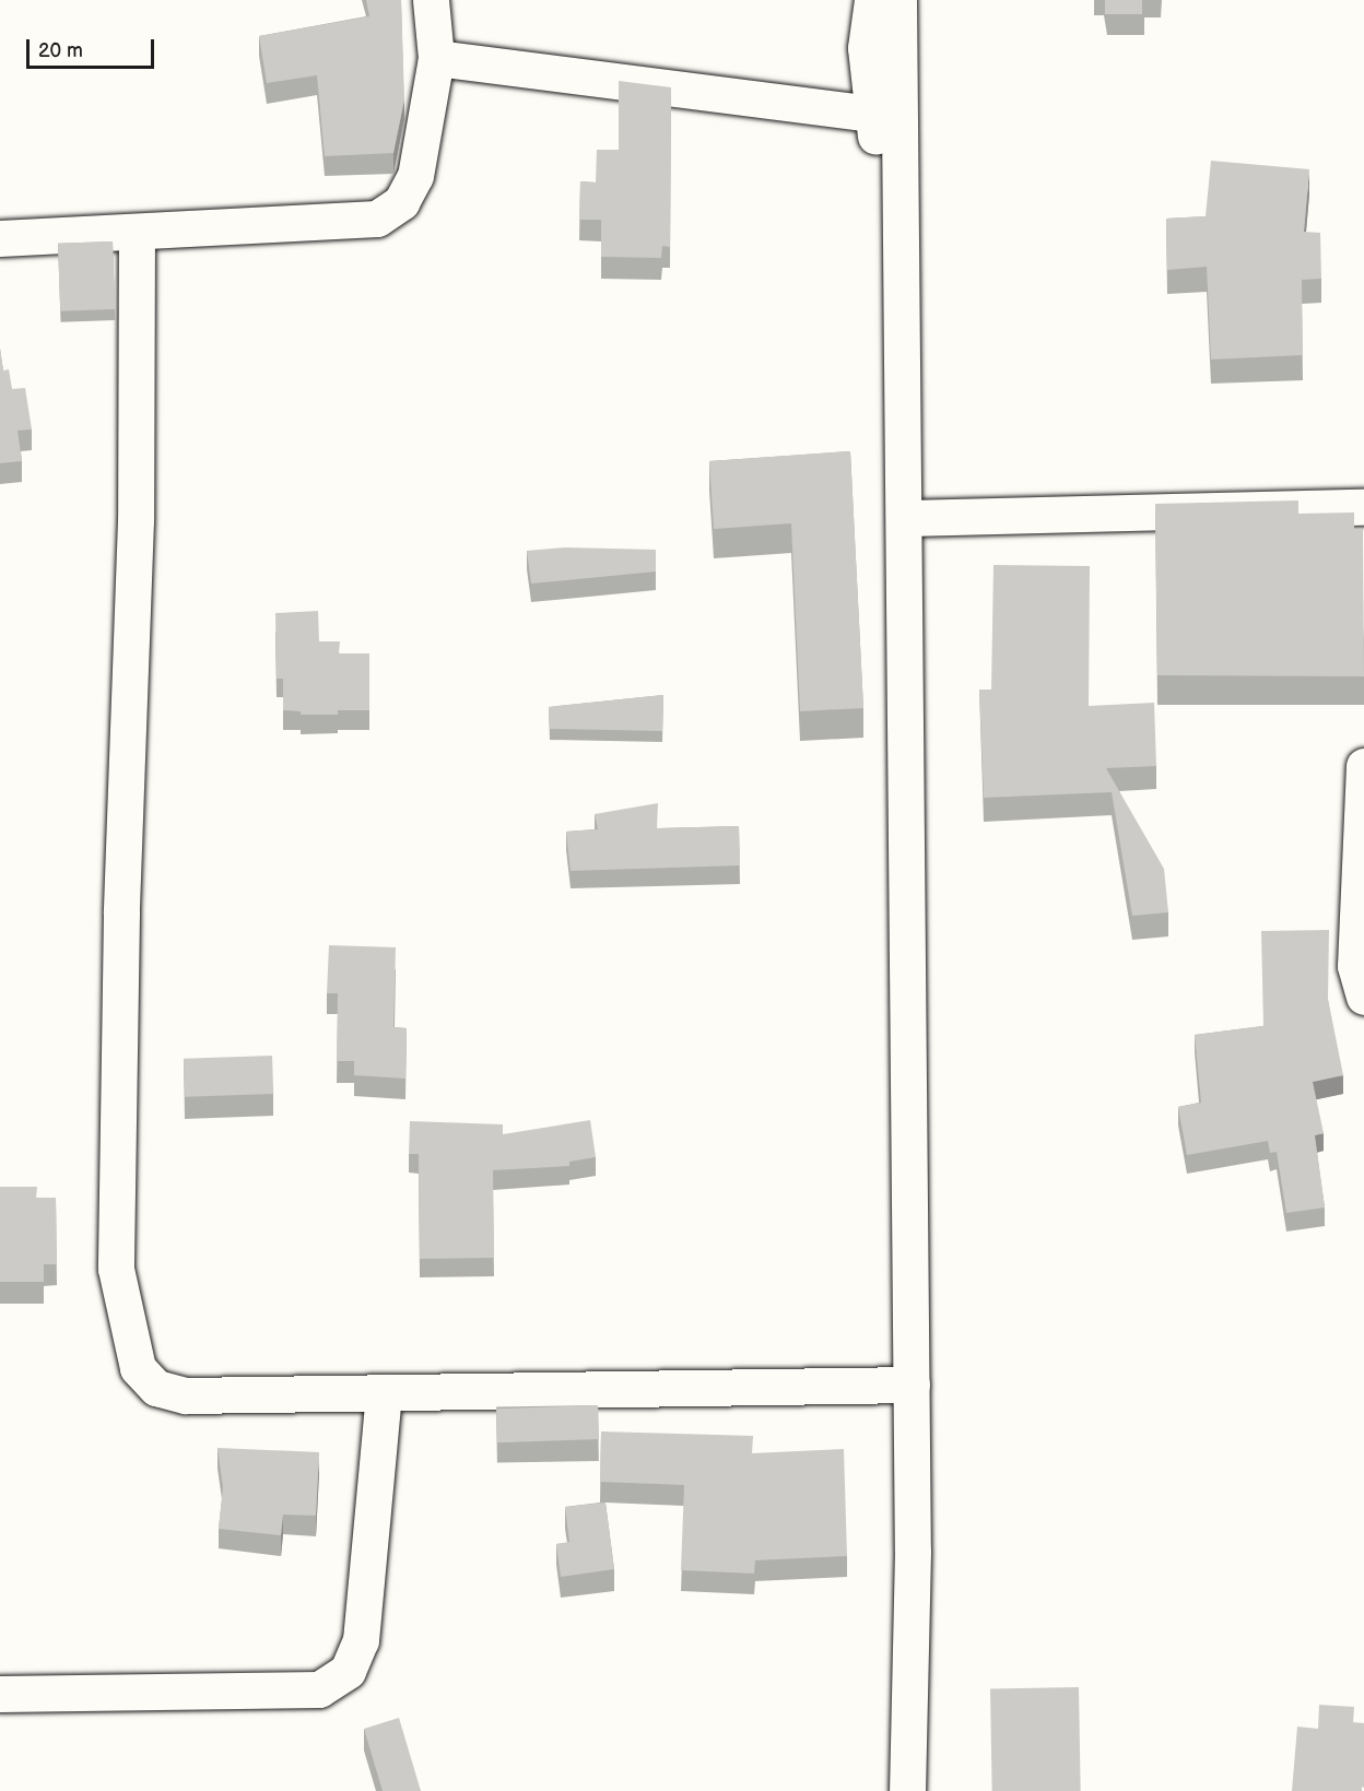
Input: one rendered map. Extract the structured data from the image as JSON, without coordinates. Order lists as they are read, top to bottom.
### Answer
{
  "scale_bar": "20 m"
}
